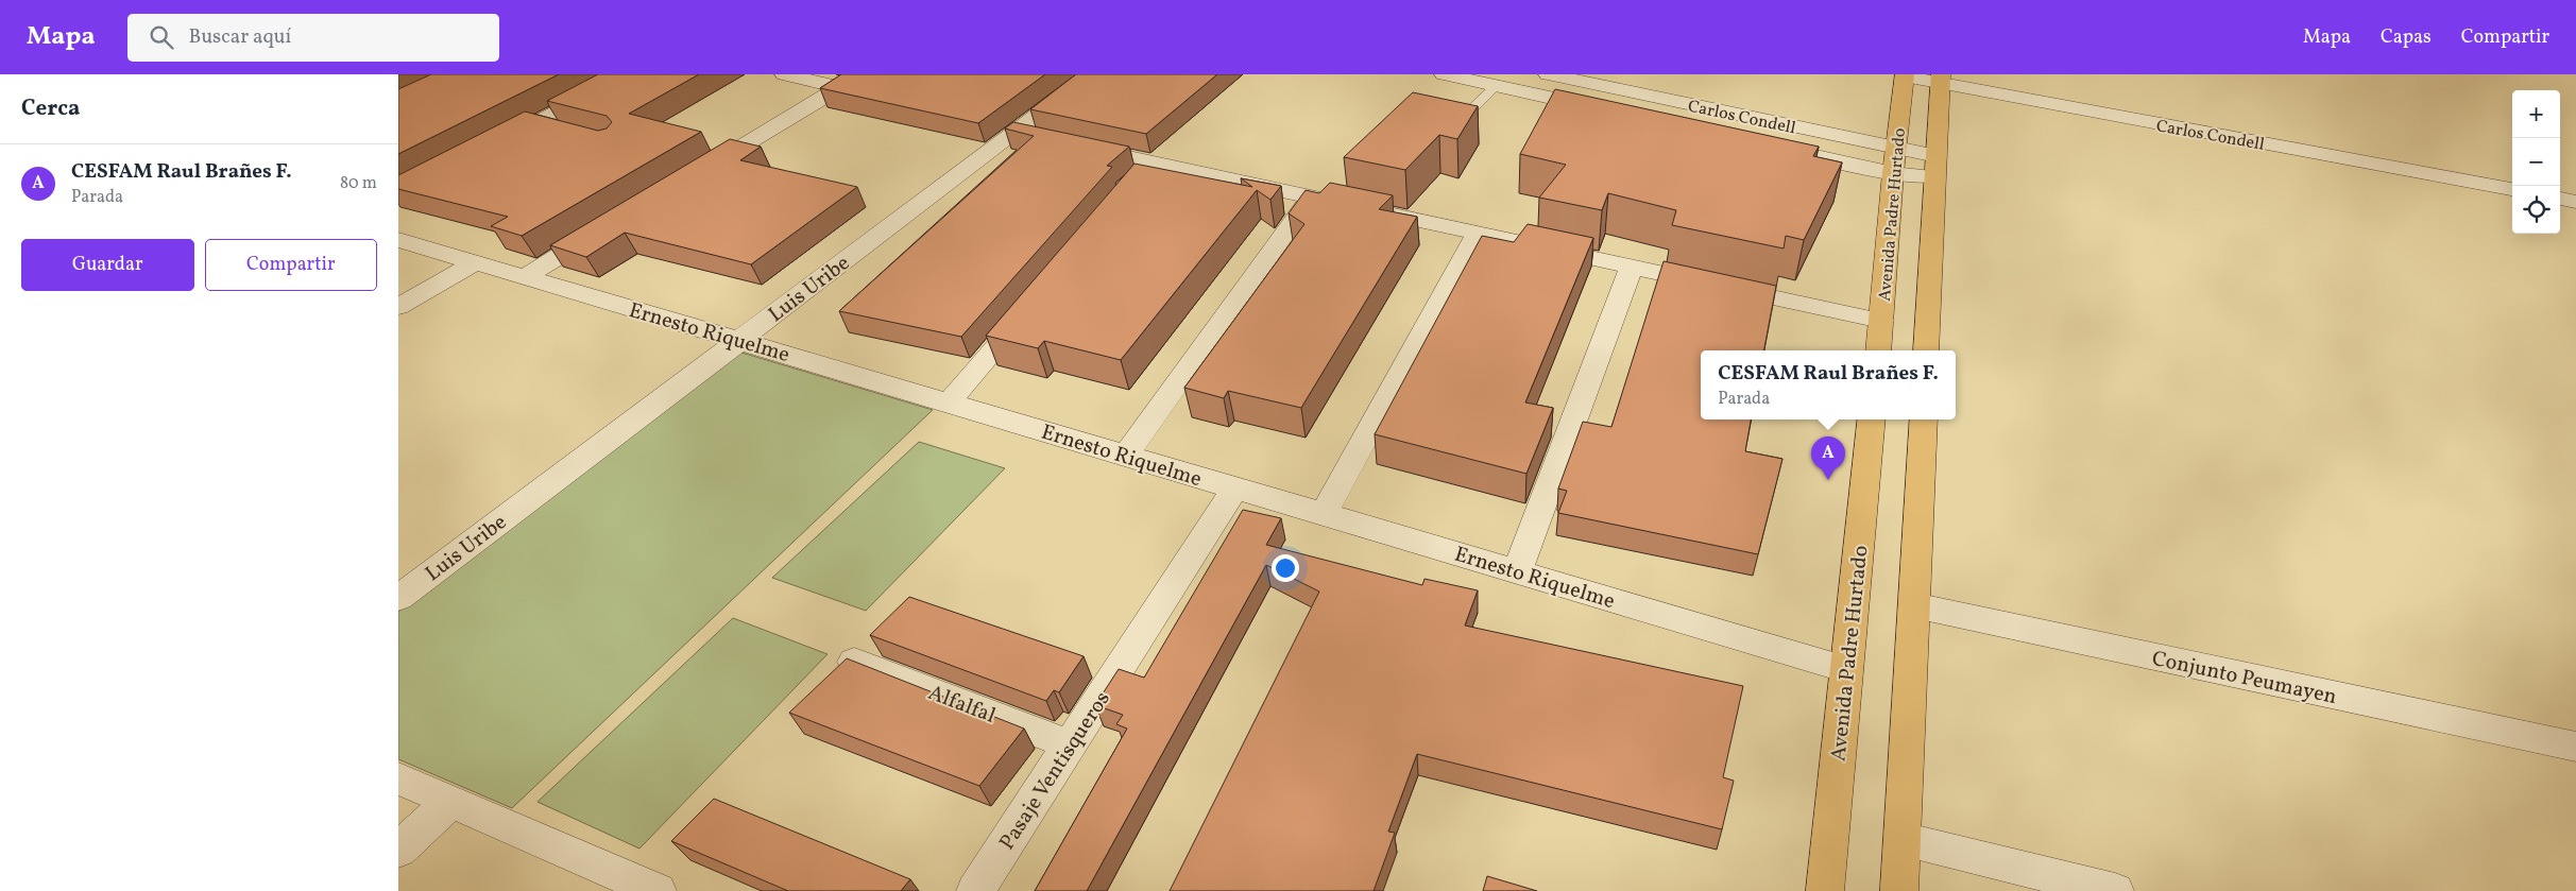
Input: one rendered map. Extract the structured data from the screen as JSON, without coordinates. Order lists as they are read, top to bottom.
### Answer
{
  "streets": {
    "main road": ["Avenida Padre Hurtado"],
    "street": [
      "Carlos Condell",
      "Luis Uribe",
      "Ernesto Riquelme",
      "Conjunto Peumayen",
      "Alfalfal",
      "Pasaje Ventisqueros"
    ]
  },
  "crossings": [
    ["Carlos Condell", "Avenida Padre Hurtado"],
    ["Avenida Padre Hurtado", "Ernesto Riquelme"],
    ["Luis Uribe", "Ernesto Riquelme"],
    ["Ernesto Riquelme", "Pasaje Ventisqueros"],
    ["Alfalfal", "Pasaje Ventisqueros"]
  ],
  "page": {
    "header": "Mapa",
    "search": "Buscar aquí",
    "nav": ["Mapa", "Capas", "Compartir"],
    "heading": "Cerca",
    "map_buttons": ["+", "−"],
    "list": [
      {
        "mark": "A",
        "name": "CESFAM Raul Brañes F.",
        "note": "Parada",
        "value": "80 m"
      }
    ],
    "buttons": ["Guardar", "Compartir"],
    "popup": ["CESFAM Raul Brañes F.", "Parada"],
    "pins": "A"
  }
}
